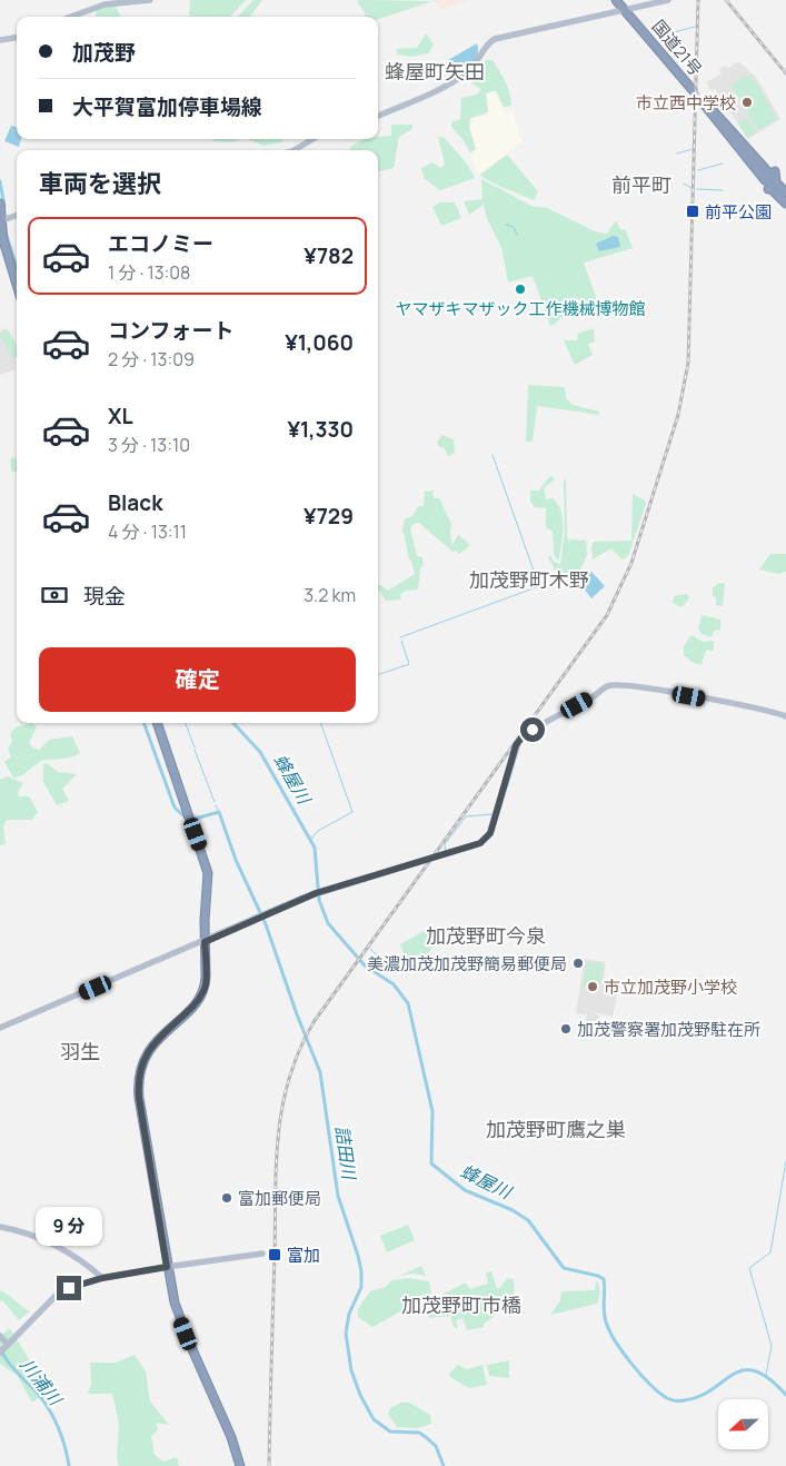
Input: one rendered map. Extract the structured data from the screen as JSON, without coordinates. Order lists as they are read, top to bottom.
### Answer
{
  "streets": {
    "highway": ["国道21号"]
  },
  "districts": [
    "蜂屋町矢田",
    "前平町",
    "加茂野町木野",
    "加茂野町今泉",
    "羽生",
    "加茂野町鷹之巣",
    "加茂野町市橋"
  ],
  "water": ["蜂屋川", "詰田川", "川浦川"],
  "places": {
    "other": [
      "市立西中学校",
      "ヤマザキマザック工作機械博物館",
      "美濃加茂加茂野簡易郵便局",
      "市立加茂野小学校",
      "加茂警察署加茂野駐在所",
      "富加郵便局"
    ],
    "transit": ["前平公園", "富加"]
  },
  "north": "left",
  "page": {
    "banner": ["加茂野", "大平賀富加停車場線"],
    "heading": "車両を選択",
    "list": [
      {
        "name": "エコノミー",
        "note": "1 分 · 13:08",
        "value": "¥782"
      },
      {
        "name": "コンフォート",
        "note": "2 分 · 13:09",
        "value": "¥1,060"
      },
      {
        "name": "XL",
        "note": "3 分 · 13:10",
        "value": "¥1,330"
      },
      {
        "name": "Black",
        "note": "4 分 · 13:11",
        "value": "¥729"
      }
    ],
    "pay": ["現金", "3.2 km"],
    "buttons": "確定",
    "bubble": "9 分"
  }
}
